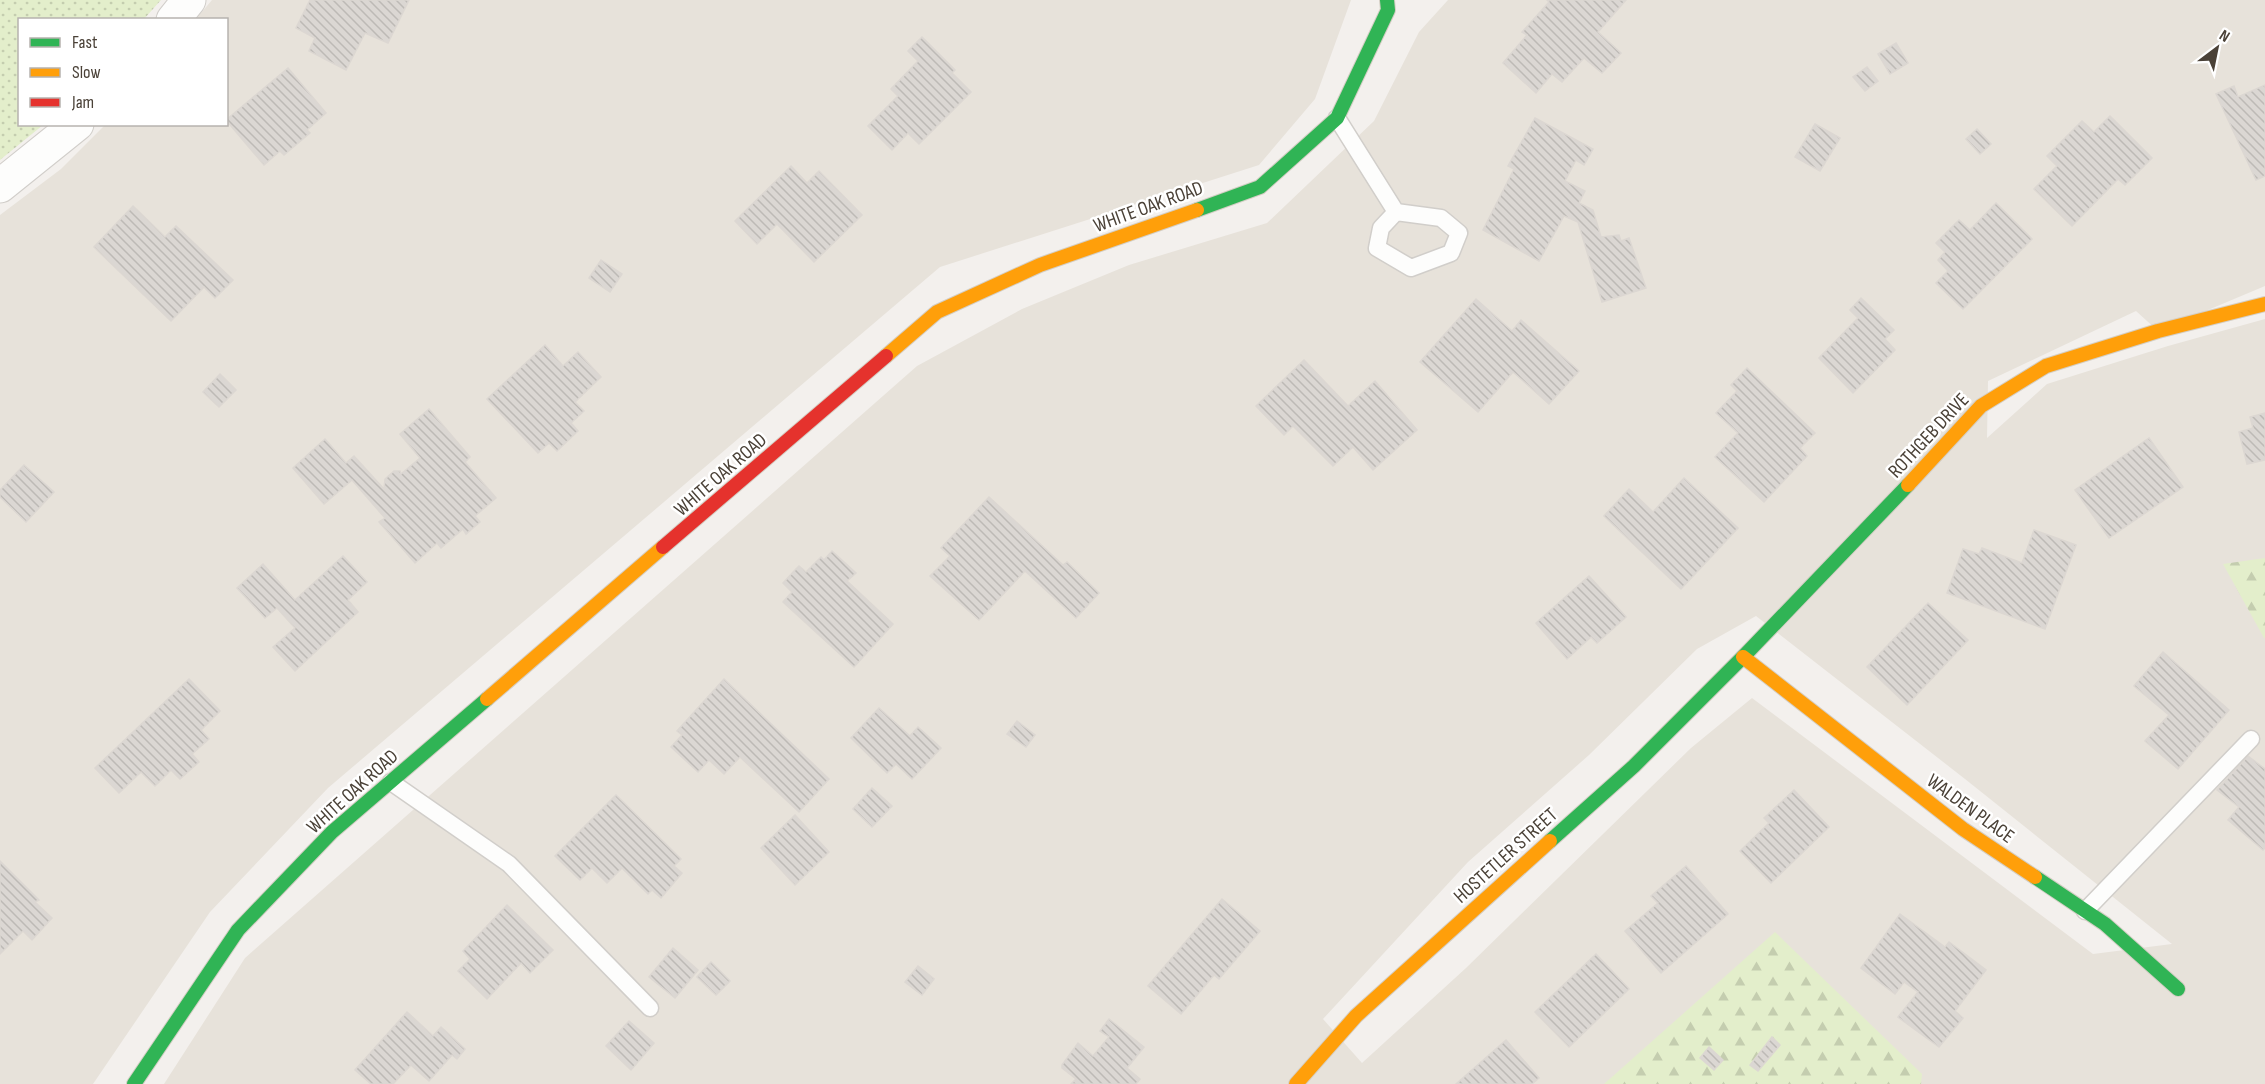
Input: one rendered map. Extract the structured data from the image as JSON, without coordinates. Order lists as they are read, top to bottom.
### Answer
{
  "streets": {
    "street": [
      "WHITE OAK ROAD",
      "ROTHGEB DRIVE",
      "WALDEN PLACE",
      "HOSTETLER STREET"
    ]
  },
  "crossings": [
    ["ROTHGEB DRIVE", "WALDEN PLACE"],
    ["ROTHGEB DRIVE", "HOSTETLER STREET"],
    ["WALDEN PLACE", "HOSTETLER STREET"]
  ],
  "legend": ["Fast", "Slow", "Jam"],
  "north": "top right"
}
